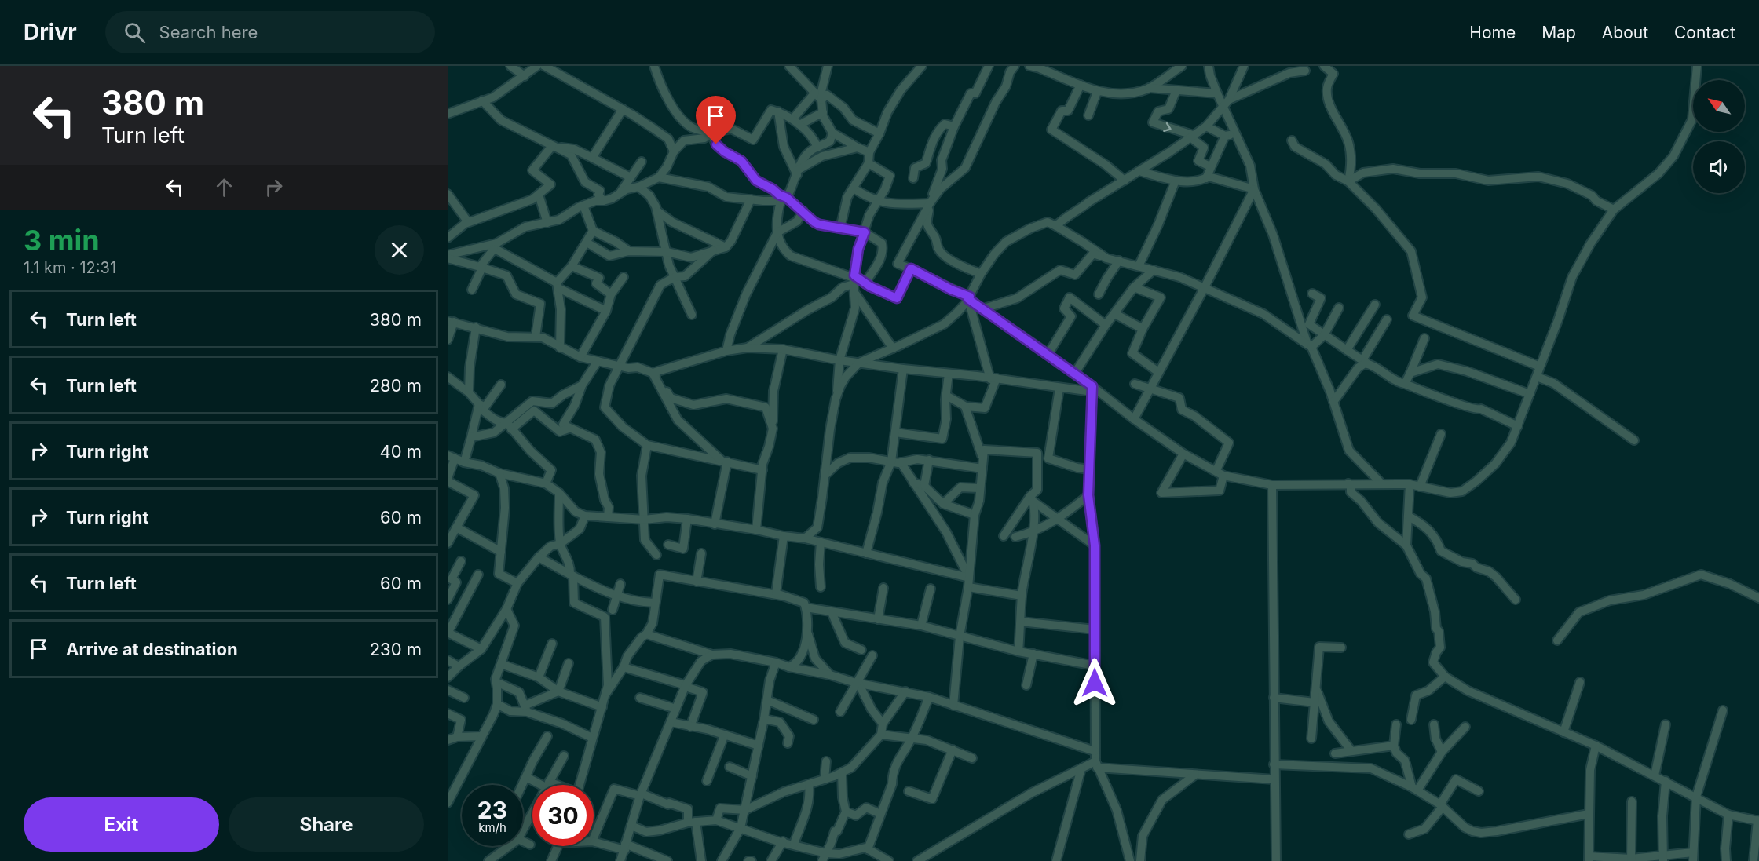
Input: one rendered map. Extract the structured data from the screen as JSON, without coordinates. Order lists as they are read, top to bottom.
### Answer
{
  "north": "top left",
  "page": {
    "header": "Drivr",
    "search": "Search here",
    "nav": [
      "Home",
      "Map",
      "About",
      "Contact"
    ],
    "turn": ["380 m", "Turn left"],
    "heading": ["3 min", "1.1 km · 12:31"],
    "list": [
      {
        "name": "Turn left",
        "value": "380 m"
      },
      {
        "name": "Turn left",
        "value": "280 m"
      },
      {
        "name": "Turn right",
        "value": "40 m"
      },
      {
        "name": "Turn right",
        "value": "60 m"
      },
      {
        "name": "Turn left",
        "value": "60 m"
      },
      {
        "name": "Arrive at destination",
        "value": "230 m"
      }
    ],
    "speed": "23 km/h",
    "limit": "30",
    "buttons": ["Exit", "Share"]
  }
}
